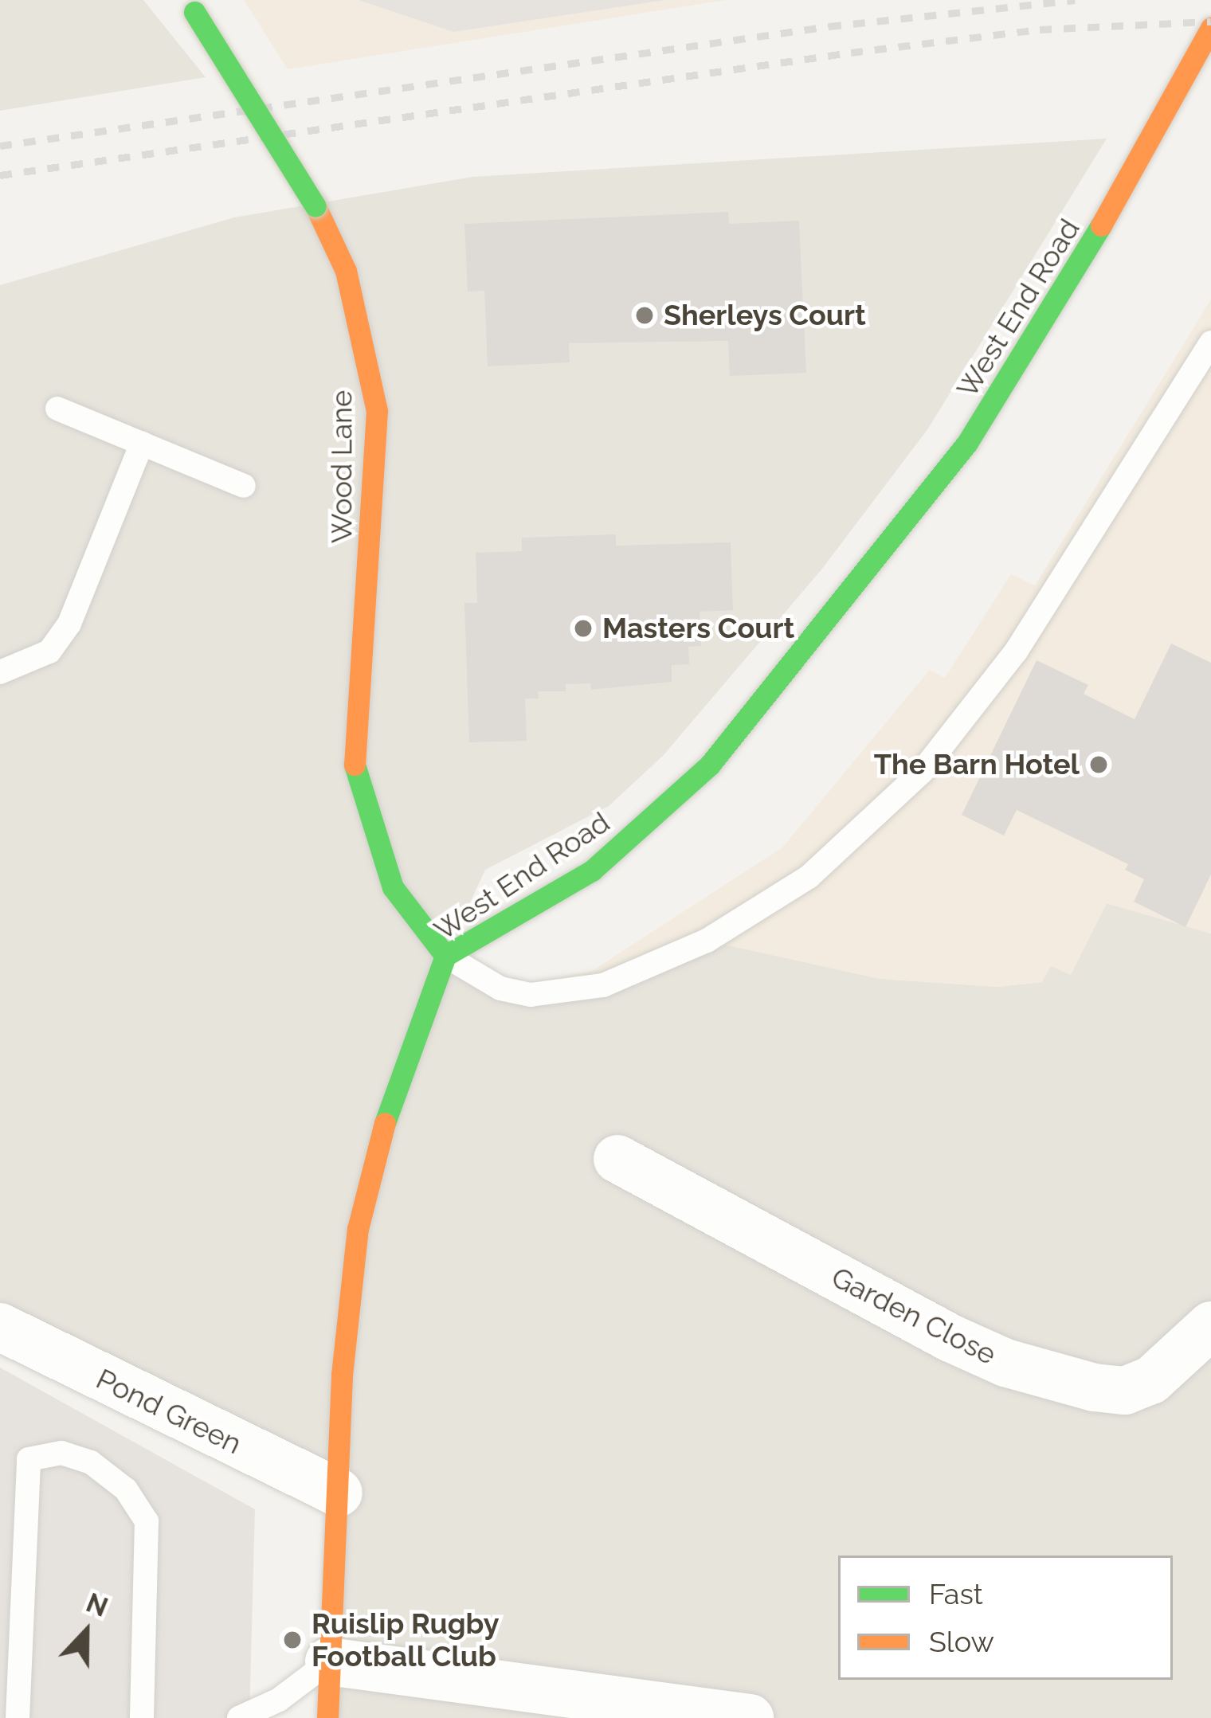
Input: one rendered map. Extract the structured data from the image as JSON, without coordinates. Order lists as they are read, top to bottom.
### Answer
{
  "streets": {
    "main road": ["West End Road", "Wood Lane"],
    "street": ["Garden Close", "Pond Green"]
  },
  "crossings": [
    ["West End Road", "Wood Lane"],
    ["West End Road", "Pond Green"]
  ],
  "places": [
    "Sherleys Court",
    "Masters Court",
    "The Barn Hotel",
    "Ruislip Rugby Football Club"
  ],
  "legend": ["Fast", "Slow"],
  "north": "top"
}
